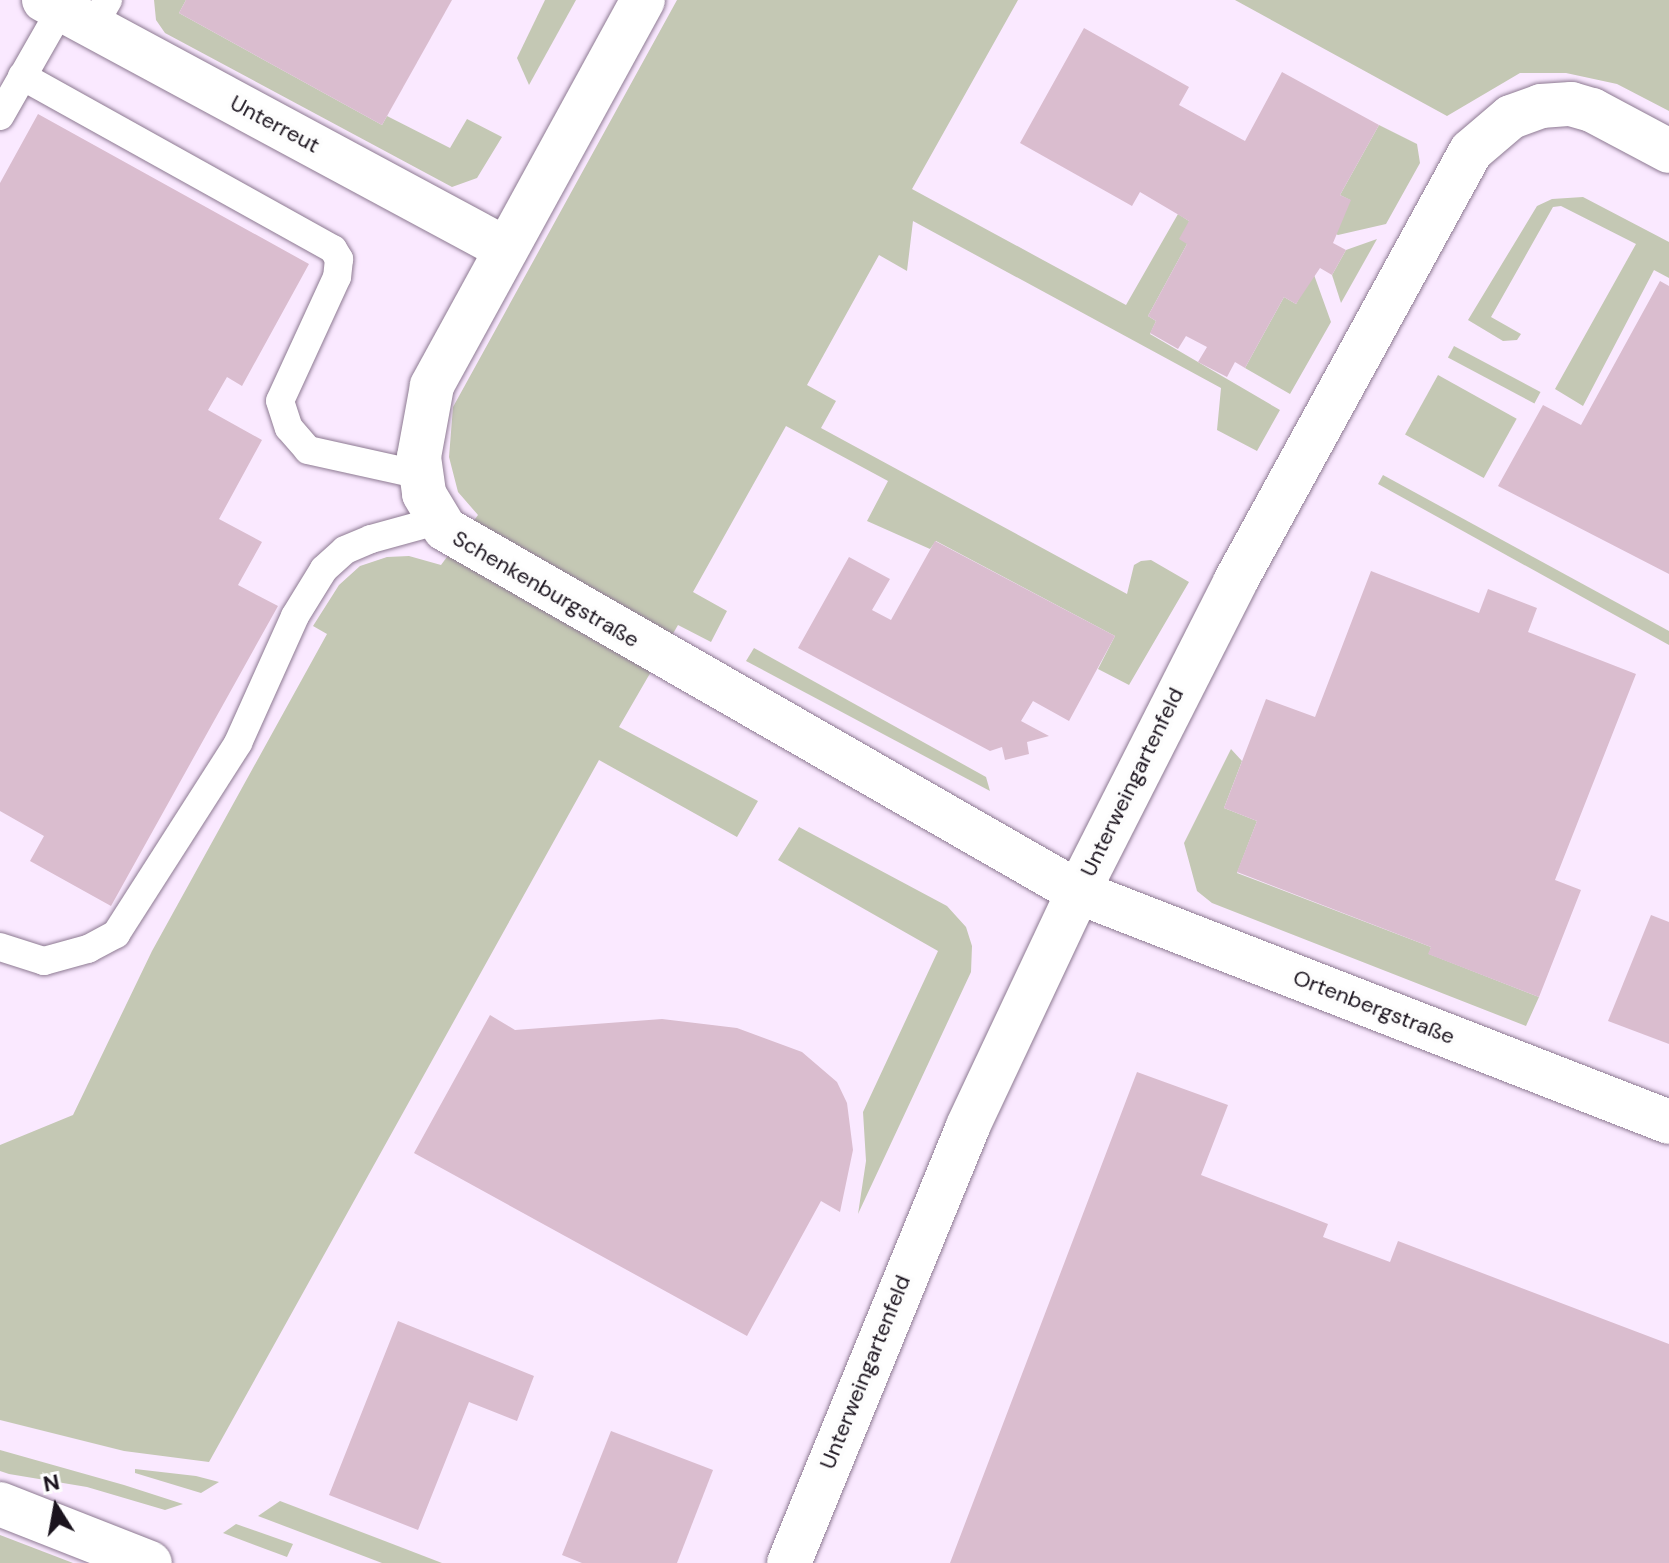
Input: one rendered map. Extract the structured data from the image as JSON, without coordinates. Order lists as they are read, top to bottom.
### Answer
{
  "streets": {
    "street": [
      "Unterreut",
      "Schenkenburgstraße",
      "Unterweingartenfeld",
      "Ortenbergstraße"
    ]
  },
  "crossings": [
    ["Unterreut", "Schenkenburgstraße"],
    ["Schenkenburgstraße", "Unterweingartenfeld"],
    ["Schenkenburgstraße", "Ortenbergstraße"],
    ["Unterweingartenfeld", "Ortenbergstraße"]
  ],
  "north": "top"
}
